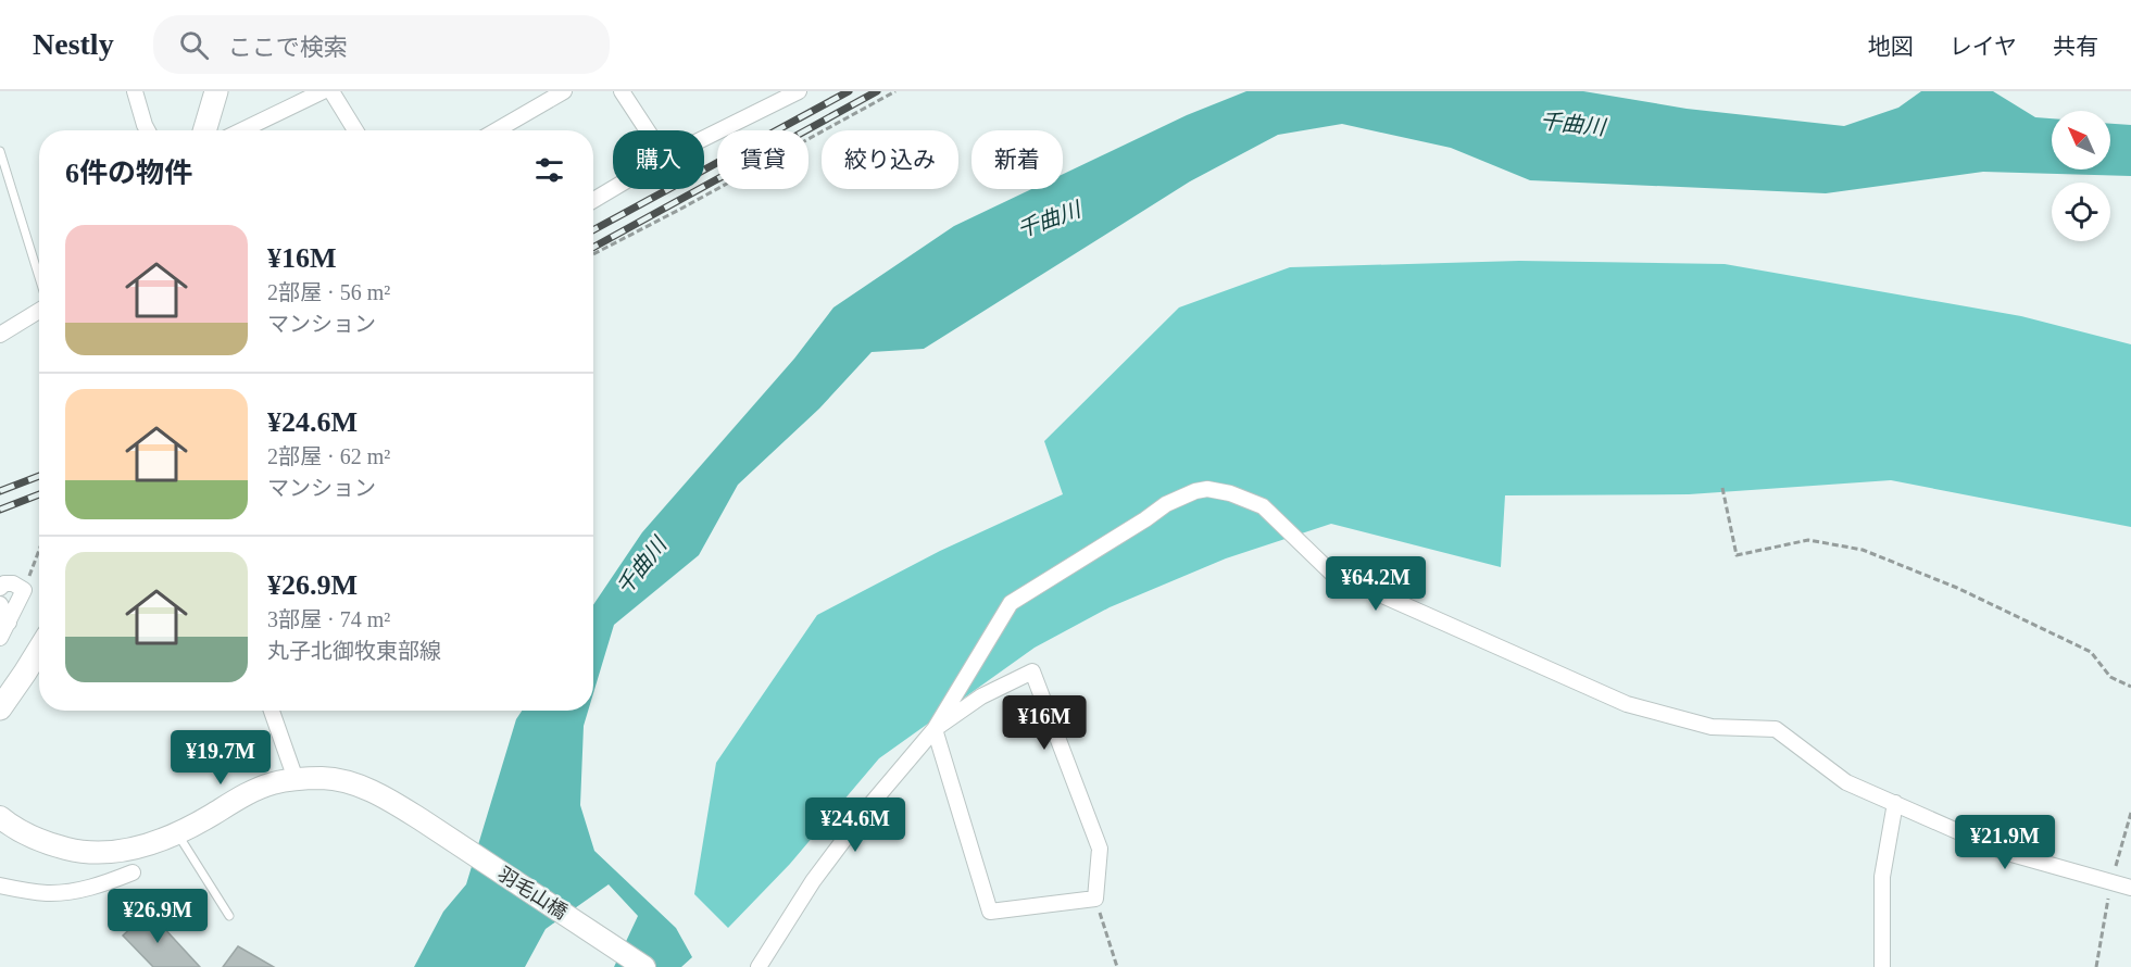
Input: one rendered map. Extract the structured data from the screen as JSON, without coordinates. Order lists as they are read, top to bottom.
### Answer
{
  "streets": {
    "main road": ["羽毛山橋"]
  },
  "water": ["千曲川"],
  "north": "top left",
  "page": {
    "header": "Nestly",
    "search": "ここで検索",
    "nav": ["地図", "レイヤ", "共有"],
    "chip": [
      "購入",
      "賃貸",
      "絞り込み",
      "新着"
    ],
    "heading": "6件の物件",
    "list": [
      {
        "name": "¥16M",
        "note": "2部屋 · 56 m² · マンション"
      },
      {
        "name": "¥24.6M",
        "note": "2部屋 · 62 m² · マンション"
      },
      {
        "name": "¥26.9M",
        "note": "3部屋 · 74 m² · 丸子北御牧東部線"
      }
    ],
    "price": [
      "¥64.2M",
      "¥16M",
      "¥19.7M",
      "¥24.6M",
      "¥21.9M",
      "¥26.9M"
    ]
  }
}
